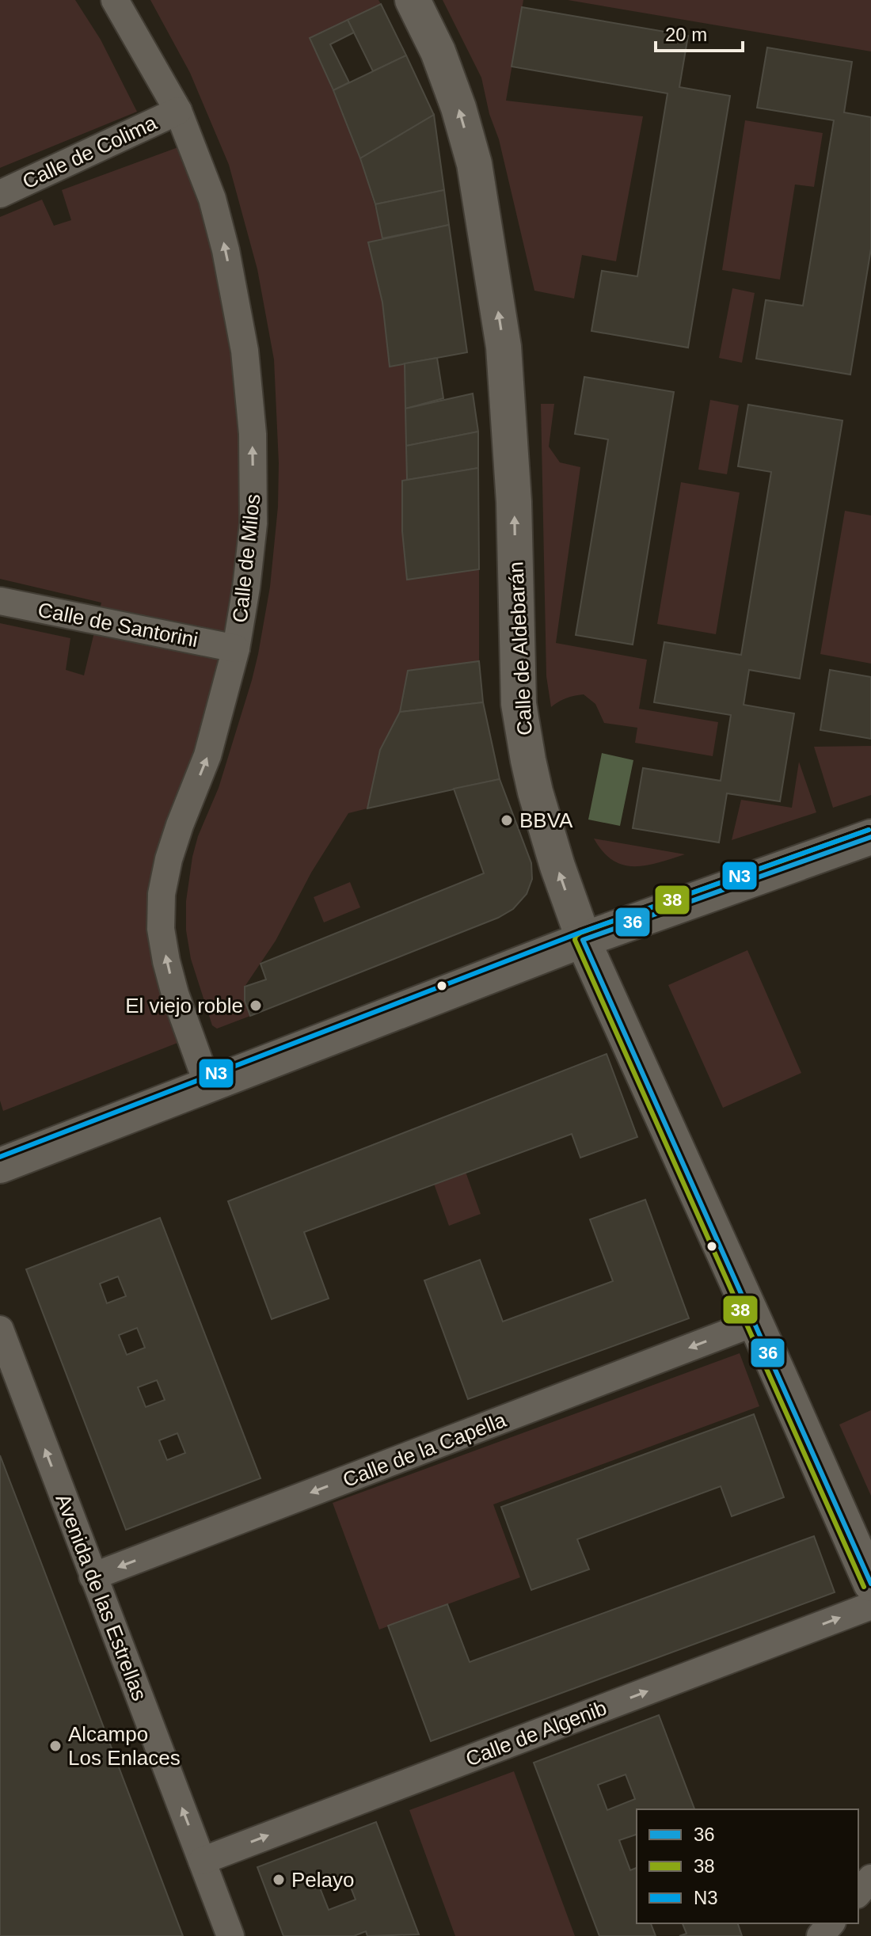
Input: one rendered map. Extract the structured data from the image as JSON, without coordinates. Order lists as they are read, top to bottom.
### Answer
{
  "streets": {
    "street": [
      "Calle de Colima",
      "Calle de Milos",
      "Calle de Santorini",
      "Calle de Aldebarán",
      "Calle de la Capella",
      "Avenida de las Estrellas",
      "Calle de Algenib"
    ]
  },
  "crossings": [
    ["Calle de Colima", "Calle de Milos"],
    ["Calle de Milos", "Calle de Santorini"],
    ["Calle de Aldebarán", "Calle de la Capella"],
    ["Calle de la Capella", "Avenida de las Estrellas"],
    ["Avenida de las Estrellas", "Calle de Algenib"]
  ],
  "one_way": [
    "Calle de Milos",
    "Calle de Aldebarán",
    "Calle de la Capella",
    "Avenida de las Estrellas",
    "Calle de Algenib"
  ],
  "places": [
    "BBVA",
    "El viejo roble",
    "Alcampo Los Enlaces",
    "Pelayo"
  ],
  "lines": ["transit line 38", "transit line N3", "transit line 36"],
  "legend": ["36", "38", "N3"],
  "scale_bar": "20 m"
}
